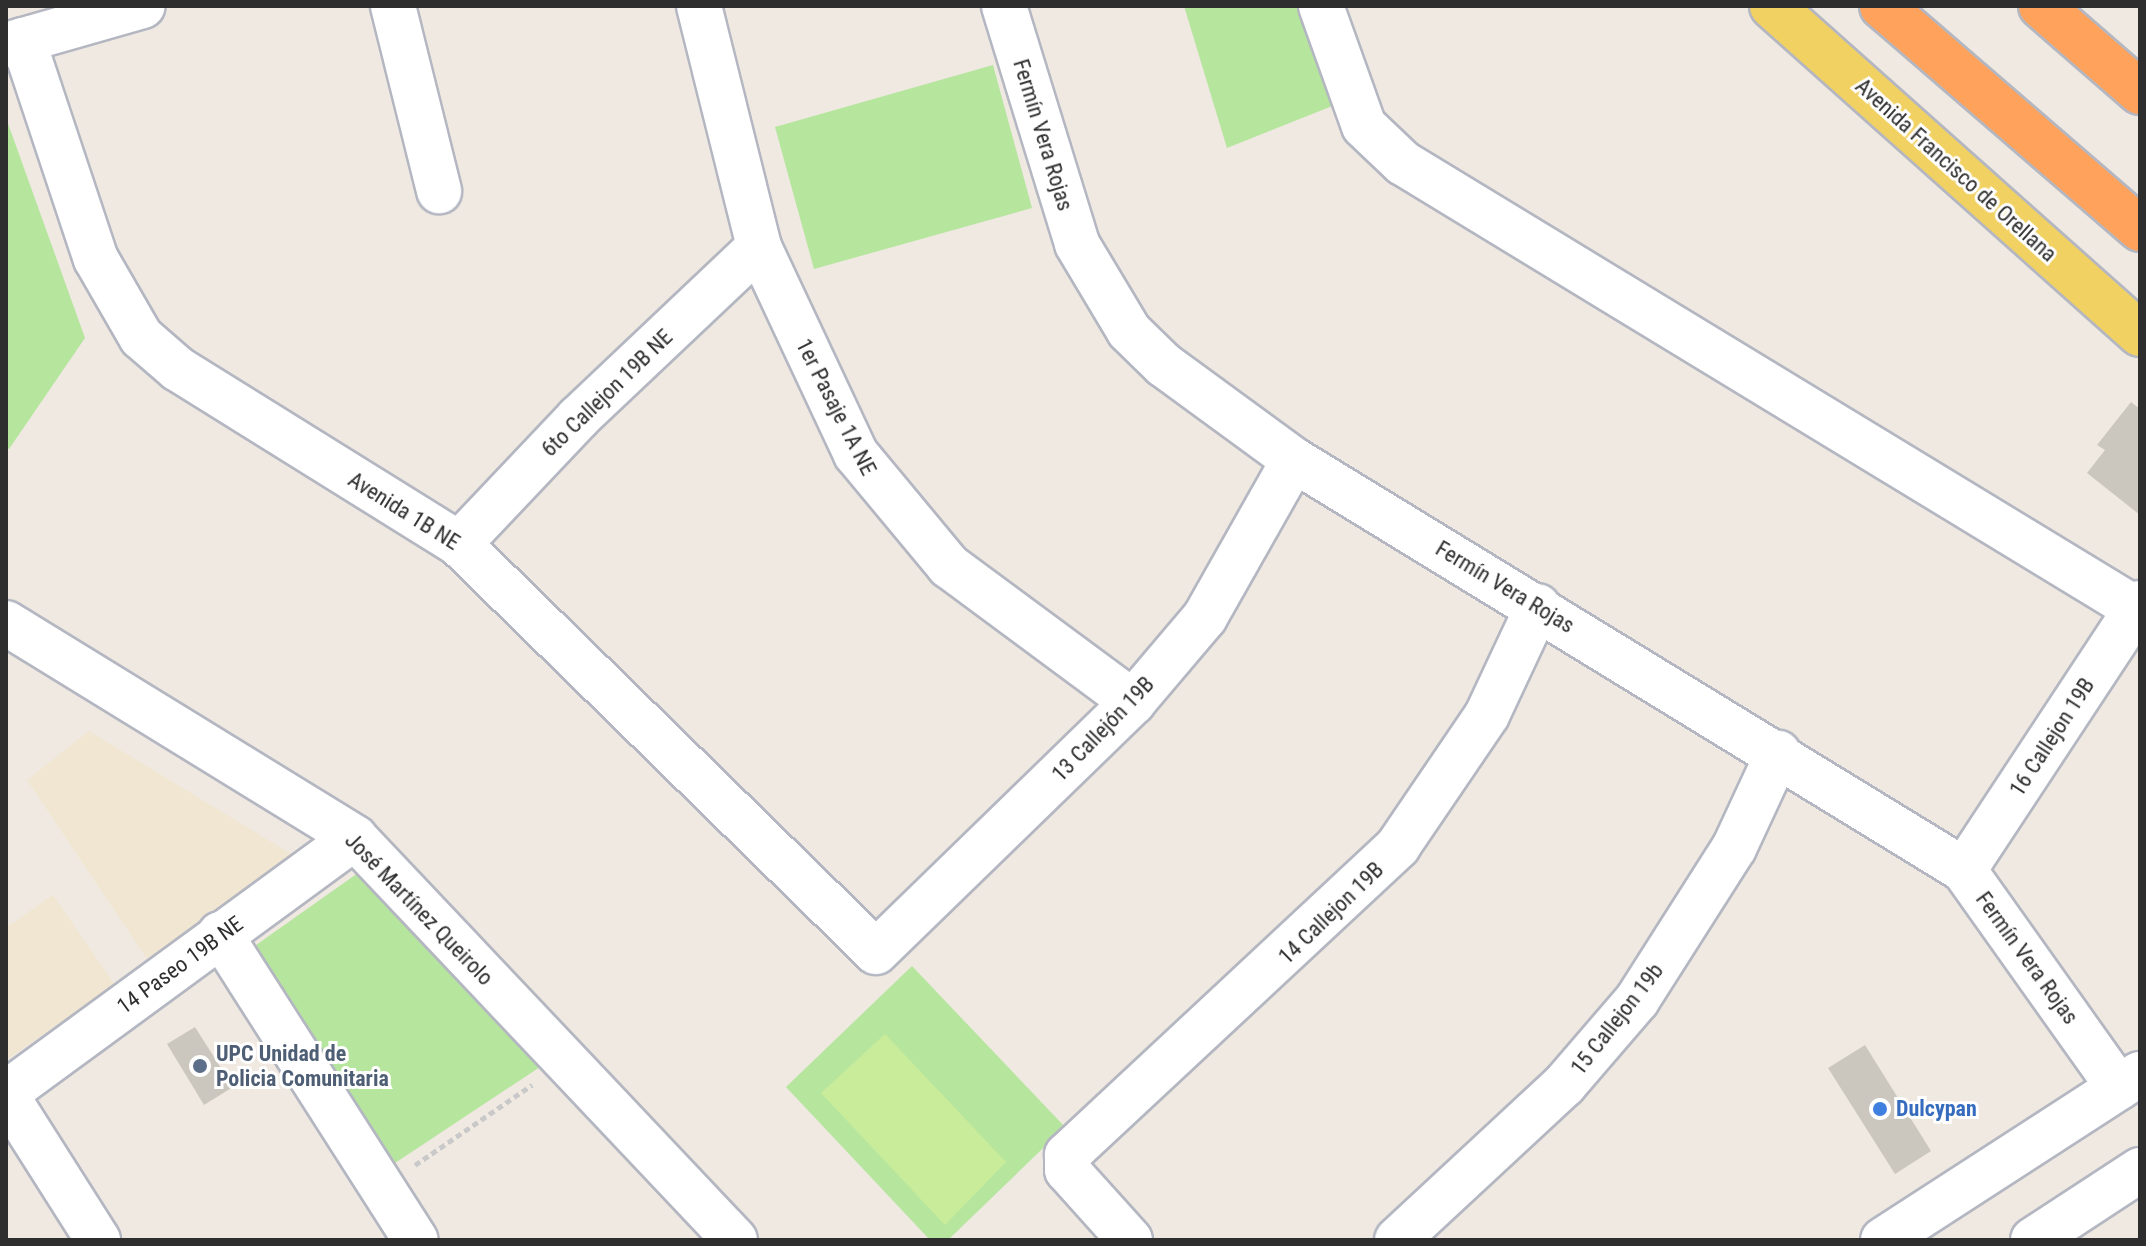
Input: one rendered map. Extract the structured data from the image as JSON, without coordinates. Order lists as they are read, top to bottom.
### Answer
{
  "streets": {
    "main road": ["Avenida Francisco de Orellana"],
    "street": [
      "Fermín Vera Rojas",
      "6to Callejon 19B NE",
      "1er Pasaje 1A NE",
      "Avenida 1B NE",
      "13 Callejón 19B",
      "16 Callejon 19B",
      "José Martínez Queirolo",
      "14 Callejon 19B",
      "14 Paseo 19B NE",
      "15 Callejon 19b"
    ]
  },
  "crossings": [
    ["Fermín Vera Rojas", "13 Callejón 19B"],
    ["Fermín Vera Rojas", "16 Callejon 19B"],
    ["Fermín Vera Rojas", "14 Callejon 19B"],
    ["Fermín Vera Rojas", "15 Callejon 19b"],
    ["6to Callejon 19B NE", "1er Pasaje 1A NE"],
    ["6to Callejon 19B NE", "Avenida 1B NE"],
    ["1er Pasaje 1A NE", "13 Callejón 19B"],
    ["Avenida 1B NE", "13 Callejón 19B"],
    ["José Martínez Queirolo", "14 Paseo 19B NE"]
  ],
  "places": ["UPC Unidad de Policia Comunitaria", "Dulcypan"]
}
